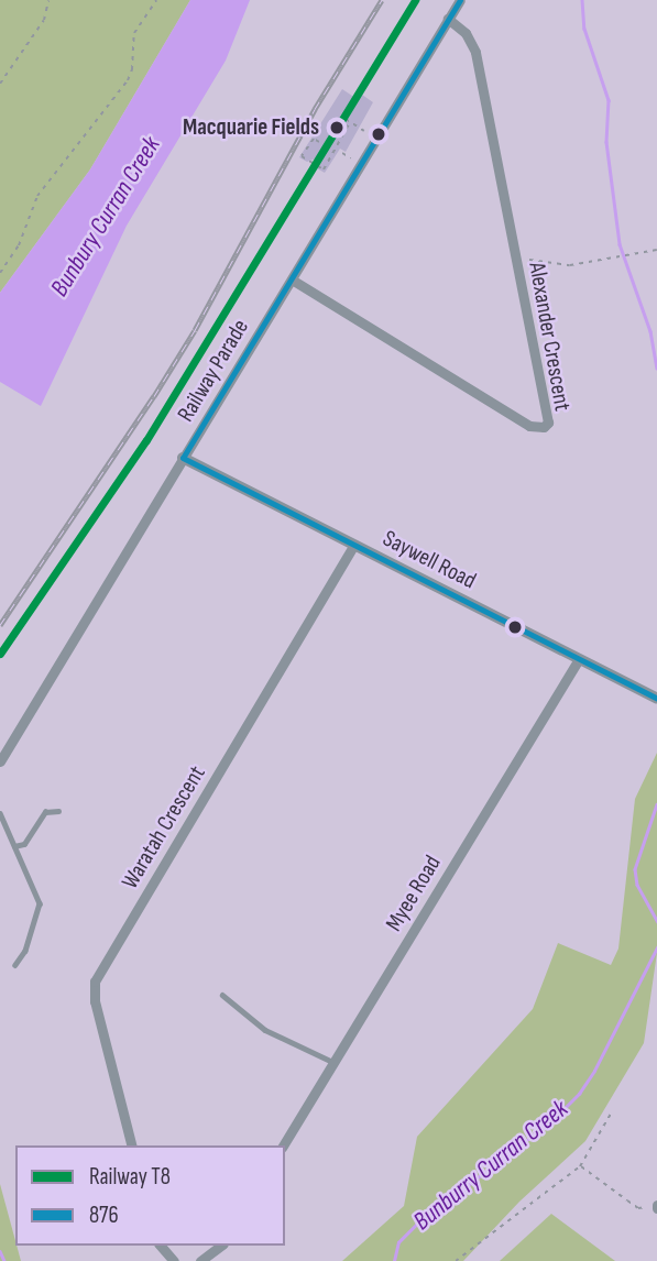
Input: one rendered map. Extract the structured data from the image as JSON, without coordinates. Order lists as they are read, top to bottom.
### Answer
{
  "streets": {
    "street": [
      "Alexander Crescent",
      "Railway Parade",
      "Saywell Road",
      "Waratah Crescent",
      "Myee Road"
    ]
  },
  "crossings": [
    ["Alexander Crescent", "Railway Parade"],
    ["Railway Parade", "Saywell Road"],
    ["Saywell Road", "Waratah Crescent"],
    ["Saywell Road", "Myee Road"]
  ],
  "water": ["Bunbury Curran Creek", "Bunburry Curran Creek"],
  "places": ["Macquarie Fields"],
  "lines": ["rail line T8", "transit line 876"],
  "legend": ["Railway T8", "876"]
}
